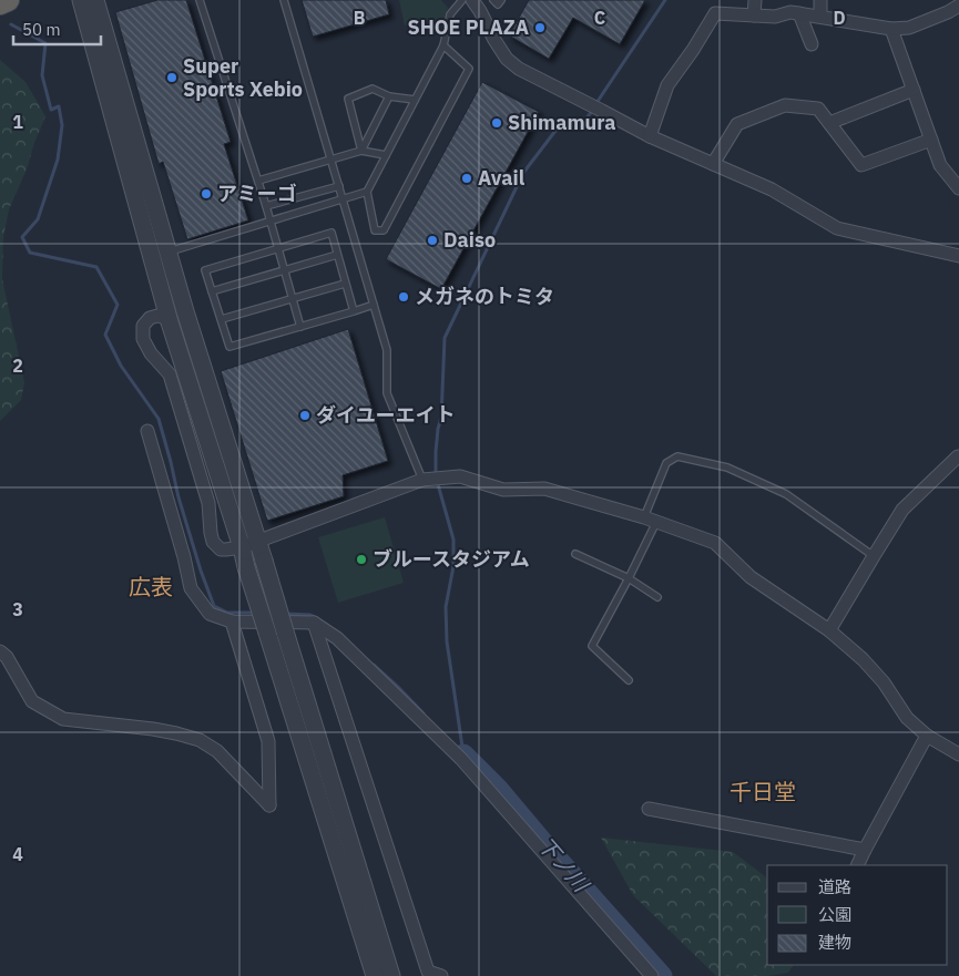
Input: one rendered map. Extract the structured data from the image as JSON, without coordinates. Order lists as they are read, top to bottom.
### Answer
{
  "districts": ["広表", "千日堂"],
  "water": ["下ノ川"],
  "places": [
    "SHOE PLAZA",
    "Super Sports Xebio",
    "Shimamura",
    "Avail",
    "アミーゴ",
    "Daiso",
    "メガネのトミタ",
    "ダイユーエイト",
    "ブルースタジアム"
  ],
  "legend": ["道路", "公園", "建物"],
  "scale_bar": "50 m",
  "grid": {
    "columns": ["B", "C", "D"],
    "rows": [
      "1",
      "2",
      "3",
      "4"
    ]
  }
}
